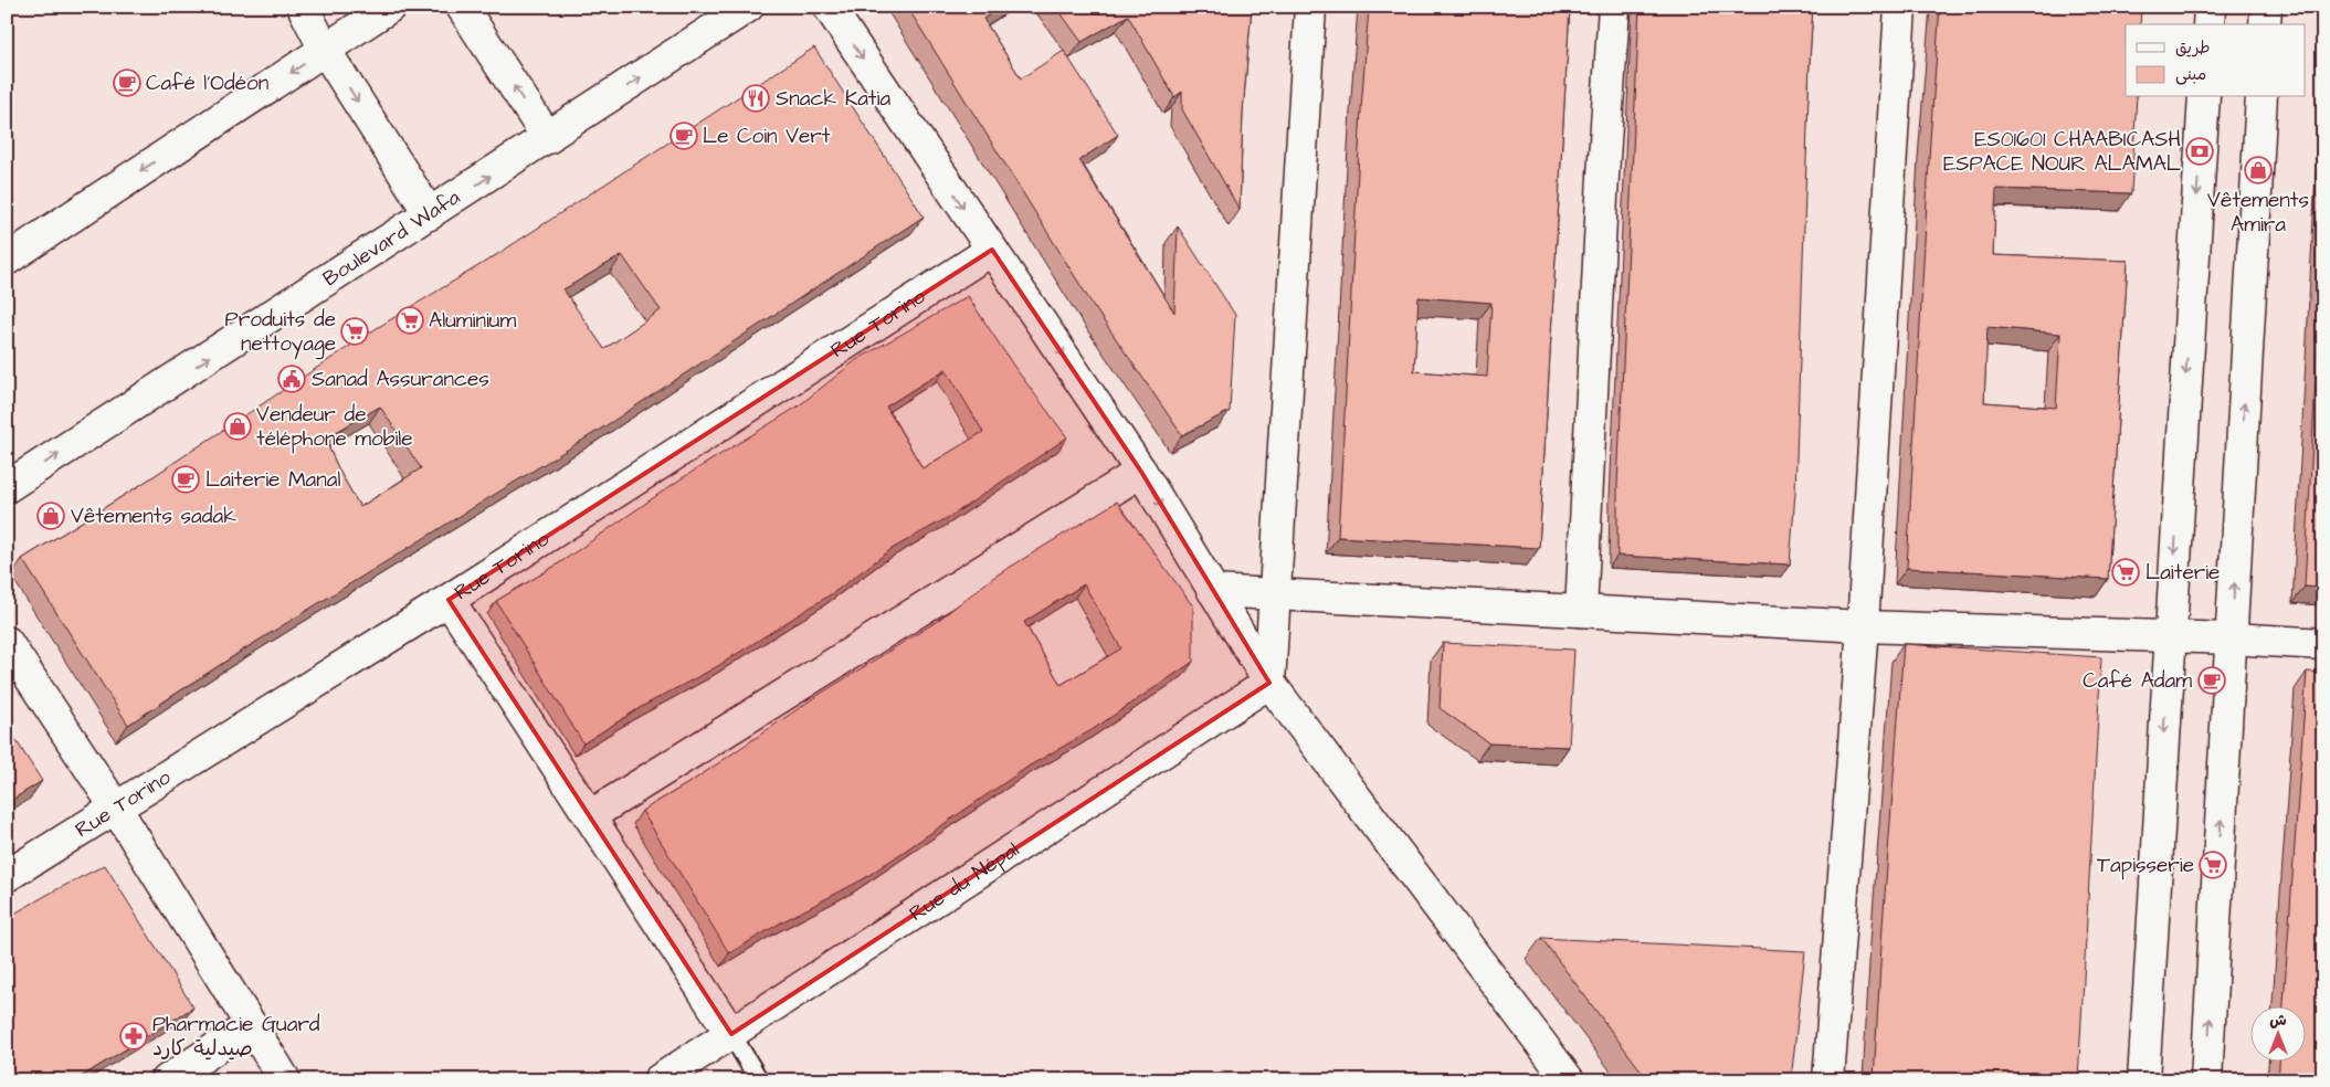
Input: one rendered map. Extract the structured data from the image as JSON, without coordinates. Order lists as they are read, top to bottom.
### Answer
{
  "streets": {
    "street": ["Boulevard Wafa", "Rue Torino", "Rue du Népal"]
  },
  "places": {
    "cafe": [
      "Café l'Odéon",
      "Le Coin Vert",
      "Laiterie Manal",
      "Café Adam"
    ],
    "restaurant": ["Snack Katia"],
    "bank": ["ES01601 CHAABICASH ESPACE NOUR ALAMAL"],
    "shop": ["Vêtements Amira", "Vendeur de téléphone mobile", "Vêtements sadak"],
    "supermarket": [
      "Aluminium",
      "Produits de nettoyage",
      "Laiterie",
      "Tapisserie"
    ],
    "public building": ["Sanad Assurances"],
    "pharmacy": ["Pharmacie Guard صيدلية كارد"]
  },
  "legend": ["طريق", "مبنى"],
  "north": "top"
}
